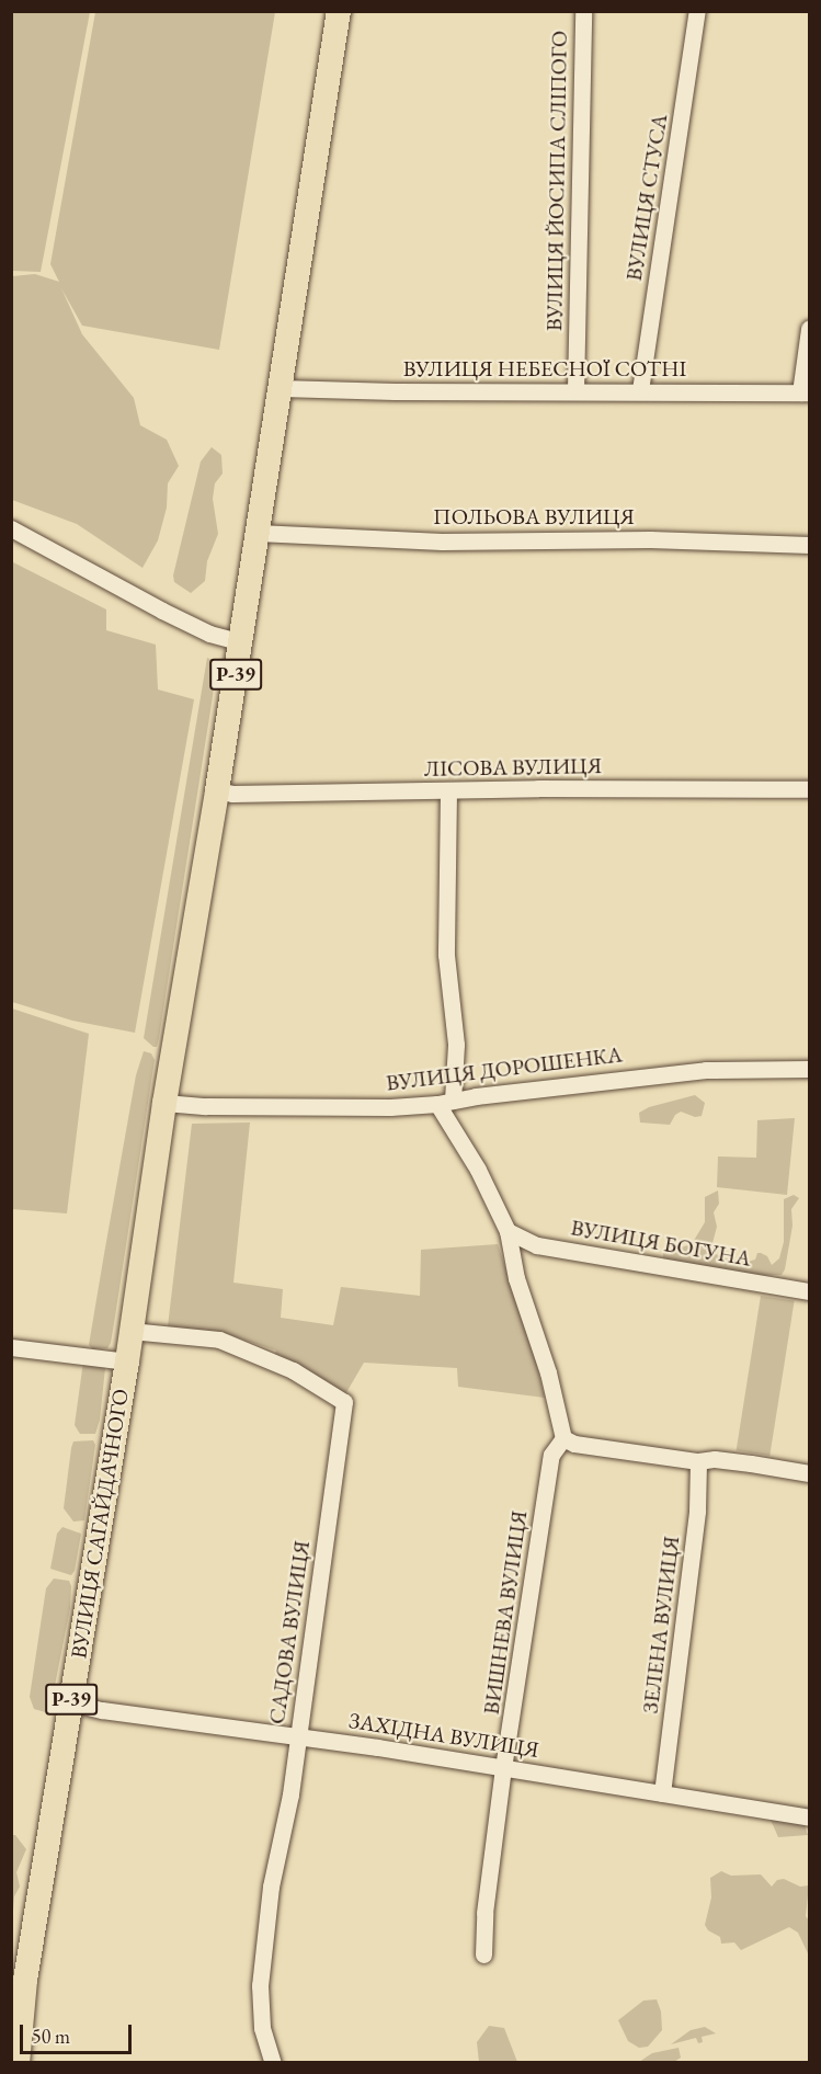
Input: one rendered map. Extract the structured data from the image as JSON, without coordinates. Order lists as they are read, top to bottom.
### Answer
{
  "streets": {
    "main road": ["Р-39", "ВУЛИЦЯ САГАЙДАЧНОГО"],
    "street": [
      "ВУЛИЦЯ ЙОСИПА СЛІПОГО",
      "ВУЛИЦЯ СТУСА",
      "ВУЛИЦЯ НЕБЕСНОЇ СОТНІ",
      "ПОЛЬОВА ВУЛИЦЯ",
      "ЛІСОВА ВУЛИЦЯ",
      "ВУЛИЦЯ ДОРОШЕНКА",
      "ВУЛИЦЯ БОГУНА",
      "ВИШНЕВА ВУЛИЦЯ",
      "ЗЕЛЕНА ВУЛИЦЯ",
      "САДОВА ВУЛИЦЯ",
      "ЗАХІДНА ВУЛИЦЯ"
    ]
  },
  "crossings": [
    ["ВУЛИЦЯ ЙОСИПА СЛІПОГО", "ВУЛИЦЯ НЕБЕСНОЇ СОТНІ"],
    ["ВУЛИЦЯ СТУСА", "ВУЛИЦЯ НЕБЕСНОЇ СОТНІ"],
    ["ВУЛИЦЯ НЕБЕСНОЇ СОТНІ", "Р-39"],
    ["ПОЛЬОВА ВУЛИЦЯ", "Р-39"],
    ["Р-39", "ЛІСОВА ВУЛИЦЯ"],
    ["Р-39", "ВУЛИЦЯ ДОРОШЕНКА"],
    ["Р-39", "ВУЛИЦЯ САГАЙДАЧНОГО"],
    ["Р-39", "САДОВА ВУЛИЦЯ"],
    ["ВУЛИЦЯ САГАЙДАЧНОГО", "САДОВА ВУЛИЦЯ"],
    ["ВУЛИЦЯ САГАЙДАЧНОГО", "ЗАХІДНА ВУЛИЦЯ"],
    ["ВИШНЕВА ВУЛИЦЯ", "ЗАХІДНА ВУЛИЦЯ"],
    ["ЗЕЛЕНА ВУЛИЦЯ", "ЗАХІДНА ВУЛИЦЯ"],
    ["САДОВА ВУЛИЦЯ", "ЗАХІДНА ВУЛИЦЯ"]
  ],
  "scale_bar": "50 m"
}
